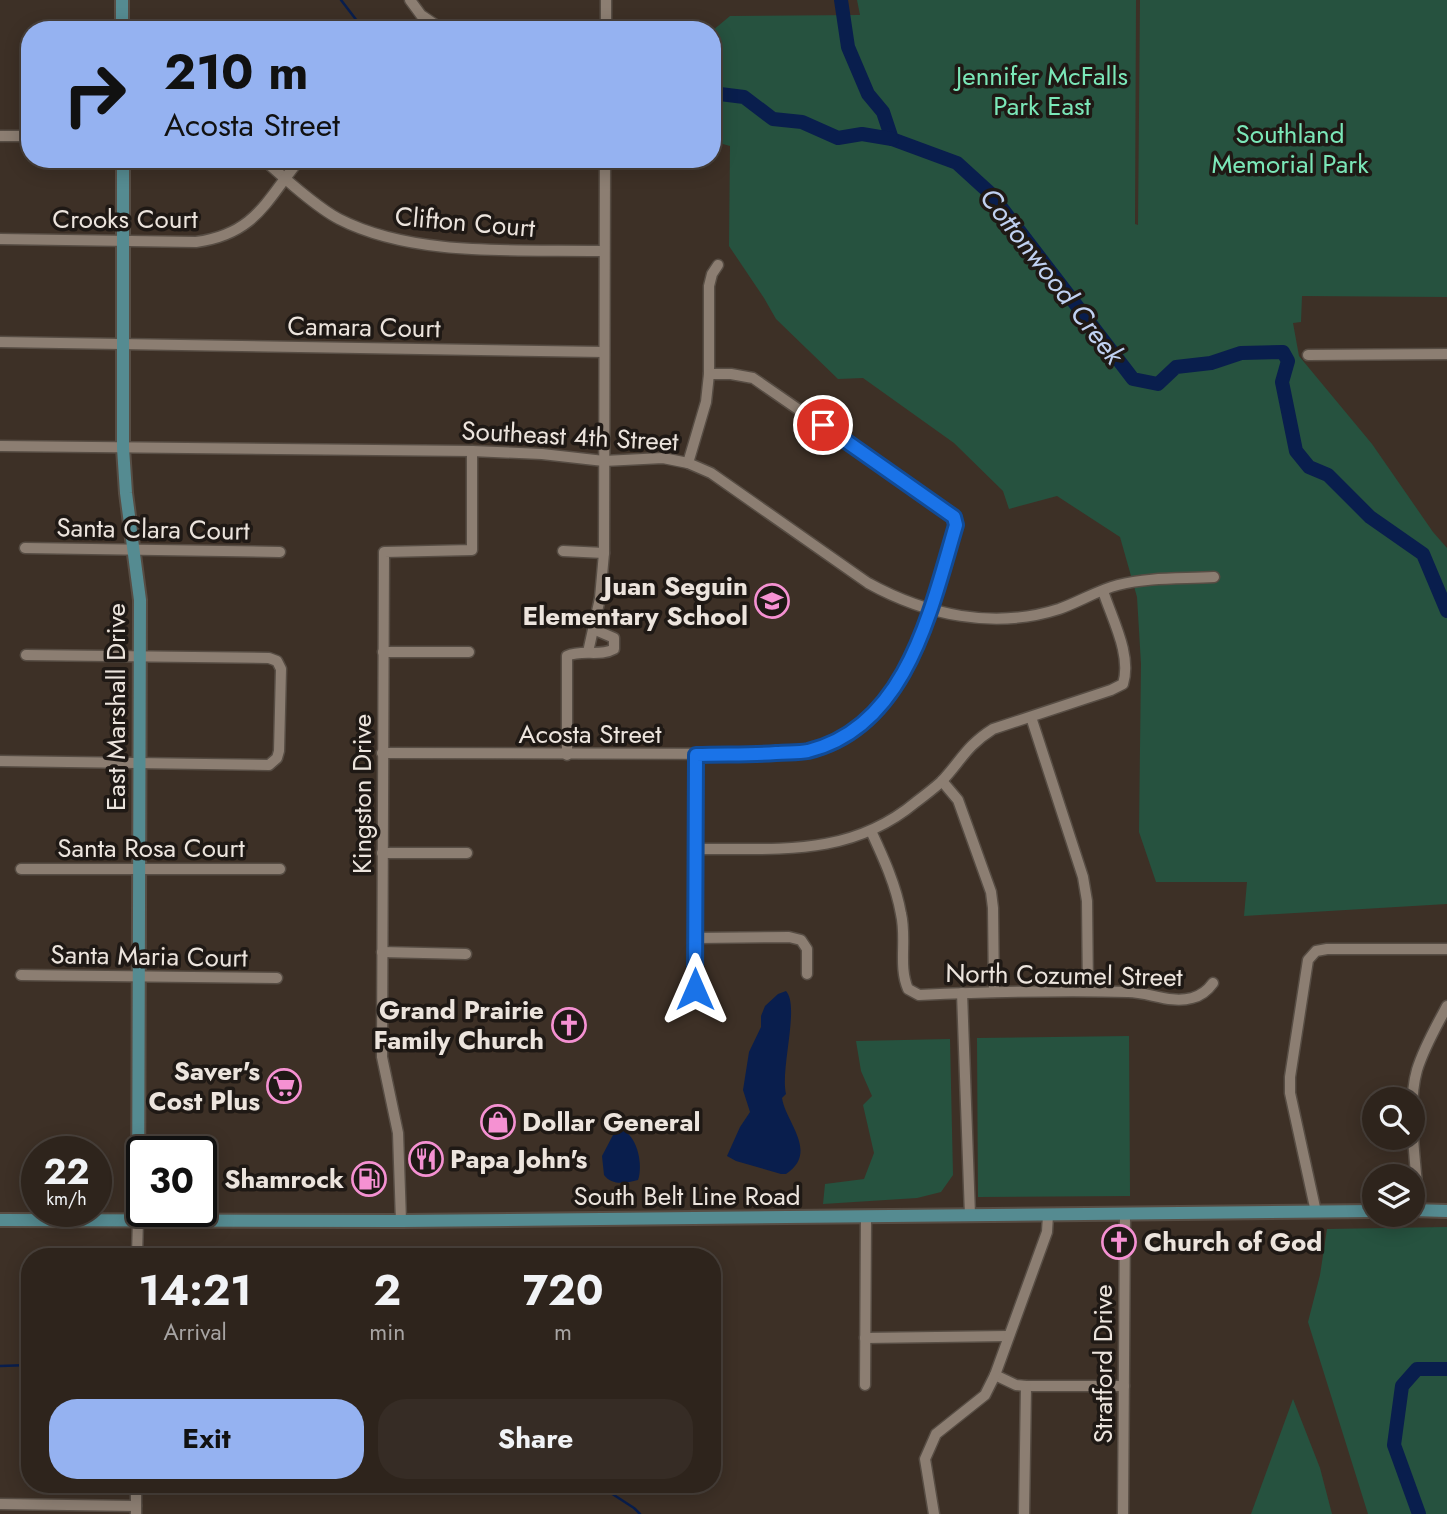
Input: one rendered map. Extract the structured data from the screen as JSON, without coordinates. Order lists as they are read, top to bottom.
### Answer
{
  "streets": {
    "main road": ["East Marshall Drive", "South Belt Line Road"],
    "street": [
      "Crooks Court",
      "Clifton Court",
      "Camara Court",
      "Southeast 4th Street",
      "Santa Clara Court",
      "Acosta Street",
      "Kingston Drive",
      "Santa Rosa Court",
      "Santa Maria Court",
      "North Cozumel Street",
      "Stratford Drive"
    ]
  },
  "crossings": [
    ["Crooks Court", "Clifton Court"],
    ["Crooks Court", "East Marshall Drive"],
    ["Camara Court", "East Marshall Drive"],
    ["Southeast 4th Street", "East Marshall Drive"],
    ["Southeast 4th Street", "Acosta Street"],
    ["Southeast 4th Street", "Kingston Drive"],
    ["Santa Clara Court", "East Marshall Drive"],
    ["East Marshall Drive", "Santa Rosa Court"],
    ["East Marshall Drive", "Santa Maria Court"],
    ["Acosta Street", "Kingston Drive"],
    ["Kingston Drive", "South Belt Line Road"],
    ["South Belt Line Road", "Stratford Drive"]
  ],
  "water": ["Cottonwood Creek"],
  "parks": ["Jennifer McFalls Park East", "Southland Memorial Park"],
  "places": {
    "school or university": ["Juan Seguin Elementary School"],
    "church": ["Grand Prairie Family Church", "Church of God"],
    "supermarket": ["Saver's Cost Plus"],
    "shop": ["Dollar General"],
    "restaurant": ["Papa John's"],
    "fuel station": ["Shamrock"]
  },
  "page": {
    "turn": ["210 m", "Acosta Street"],
    "speed": "22 km/h",
    "limit": "30",
    "eta": [
      "14:21",
      "Arrival",
      "2",
      "min",
      "720",
      "m"
    ],
    "buttons": ["Exit", "Share"]
  }
}
